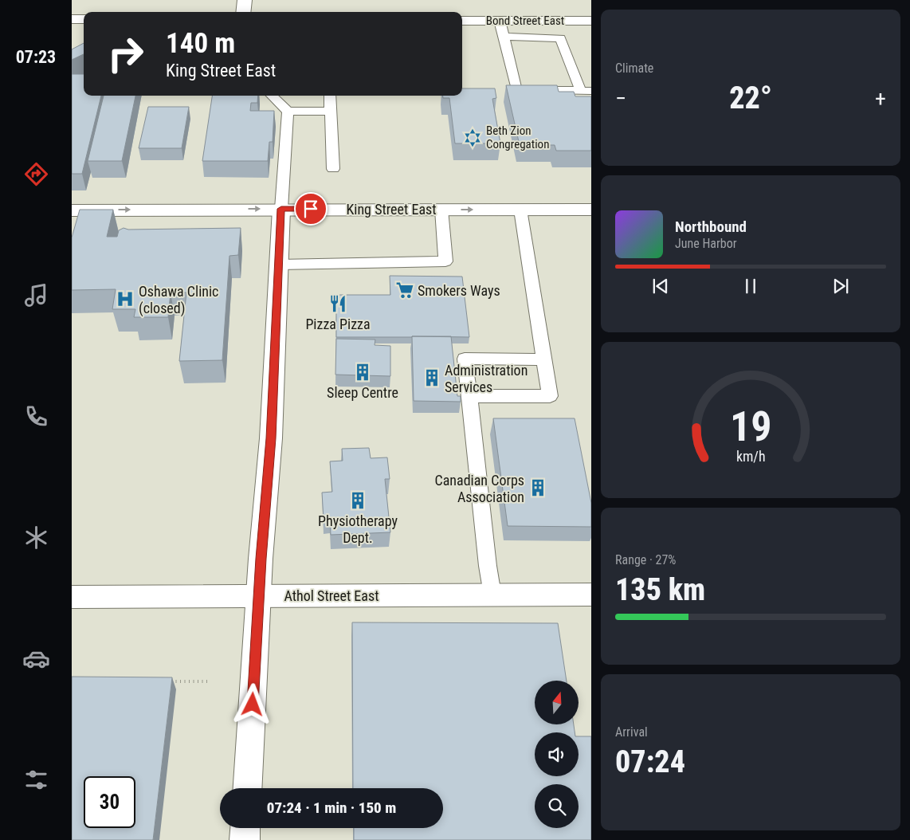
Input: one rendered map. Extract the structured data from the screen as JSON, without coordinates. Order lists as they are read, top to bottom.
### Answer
{
  "streets": {
    "main road": ["Bond Street East", "King Street East", "Athol Street East"]
  },
  "one_way": ["King Street East"],
  "places": {
    "synagogue": ["Beth Zion Congregation"],
    "supermarket": ["Smokers Ways"],
    "hospital": ["Oshawa Clinic (closed)"],
    "restaurant": ["Pizza Pizza"],
    "building": [
      "Sleep Centre",
      "Administration Services",
      "Canadian Corps Association",
      "Physiotherapy Dept."
    ]
  },
  "north": "top",
  "page": {
    "tabs": "07:23",
    "tile": [
      "Climate",
      ["Range · 27%", "135 km"],
      ["Arrival", "07:24"]
    ],
    "turn": ["140 m", "King Street East"],
    "heat": ["−", "22°", "+"],
    "song": ["Northbound", "June Harbor"],
    "limit": "30",
    "trip": "07:24 · 1 min · 150 m",
    "gauge": ["19", "km/h"]
  }
}
